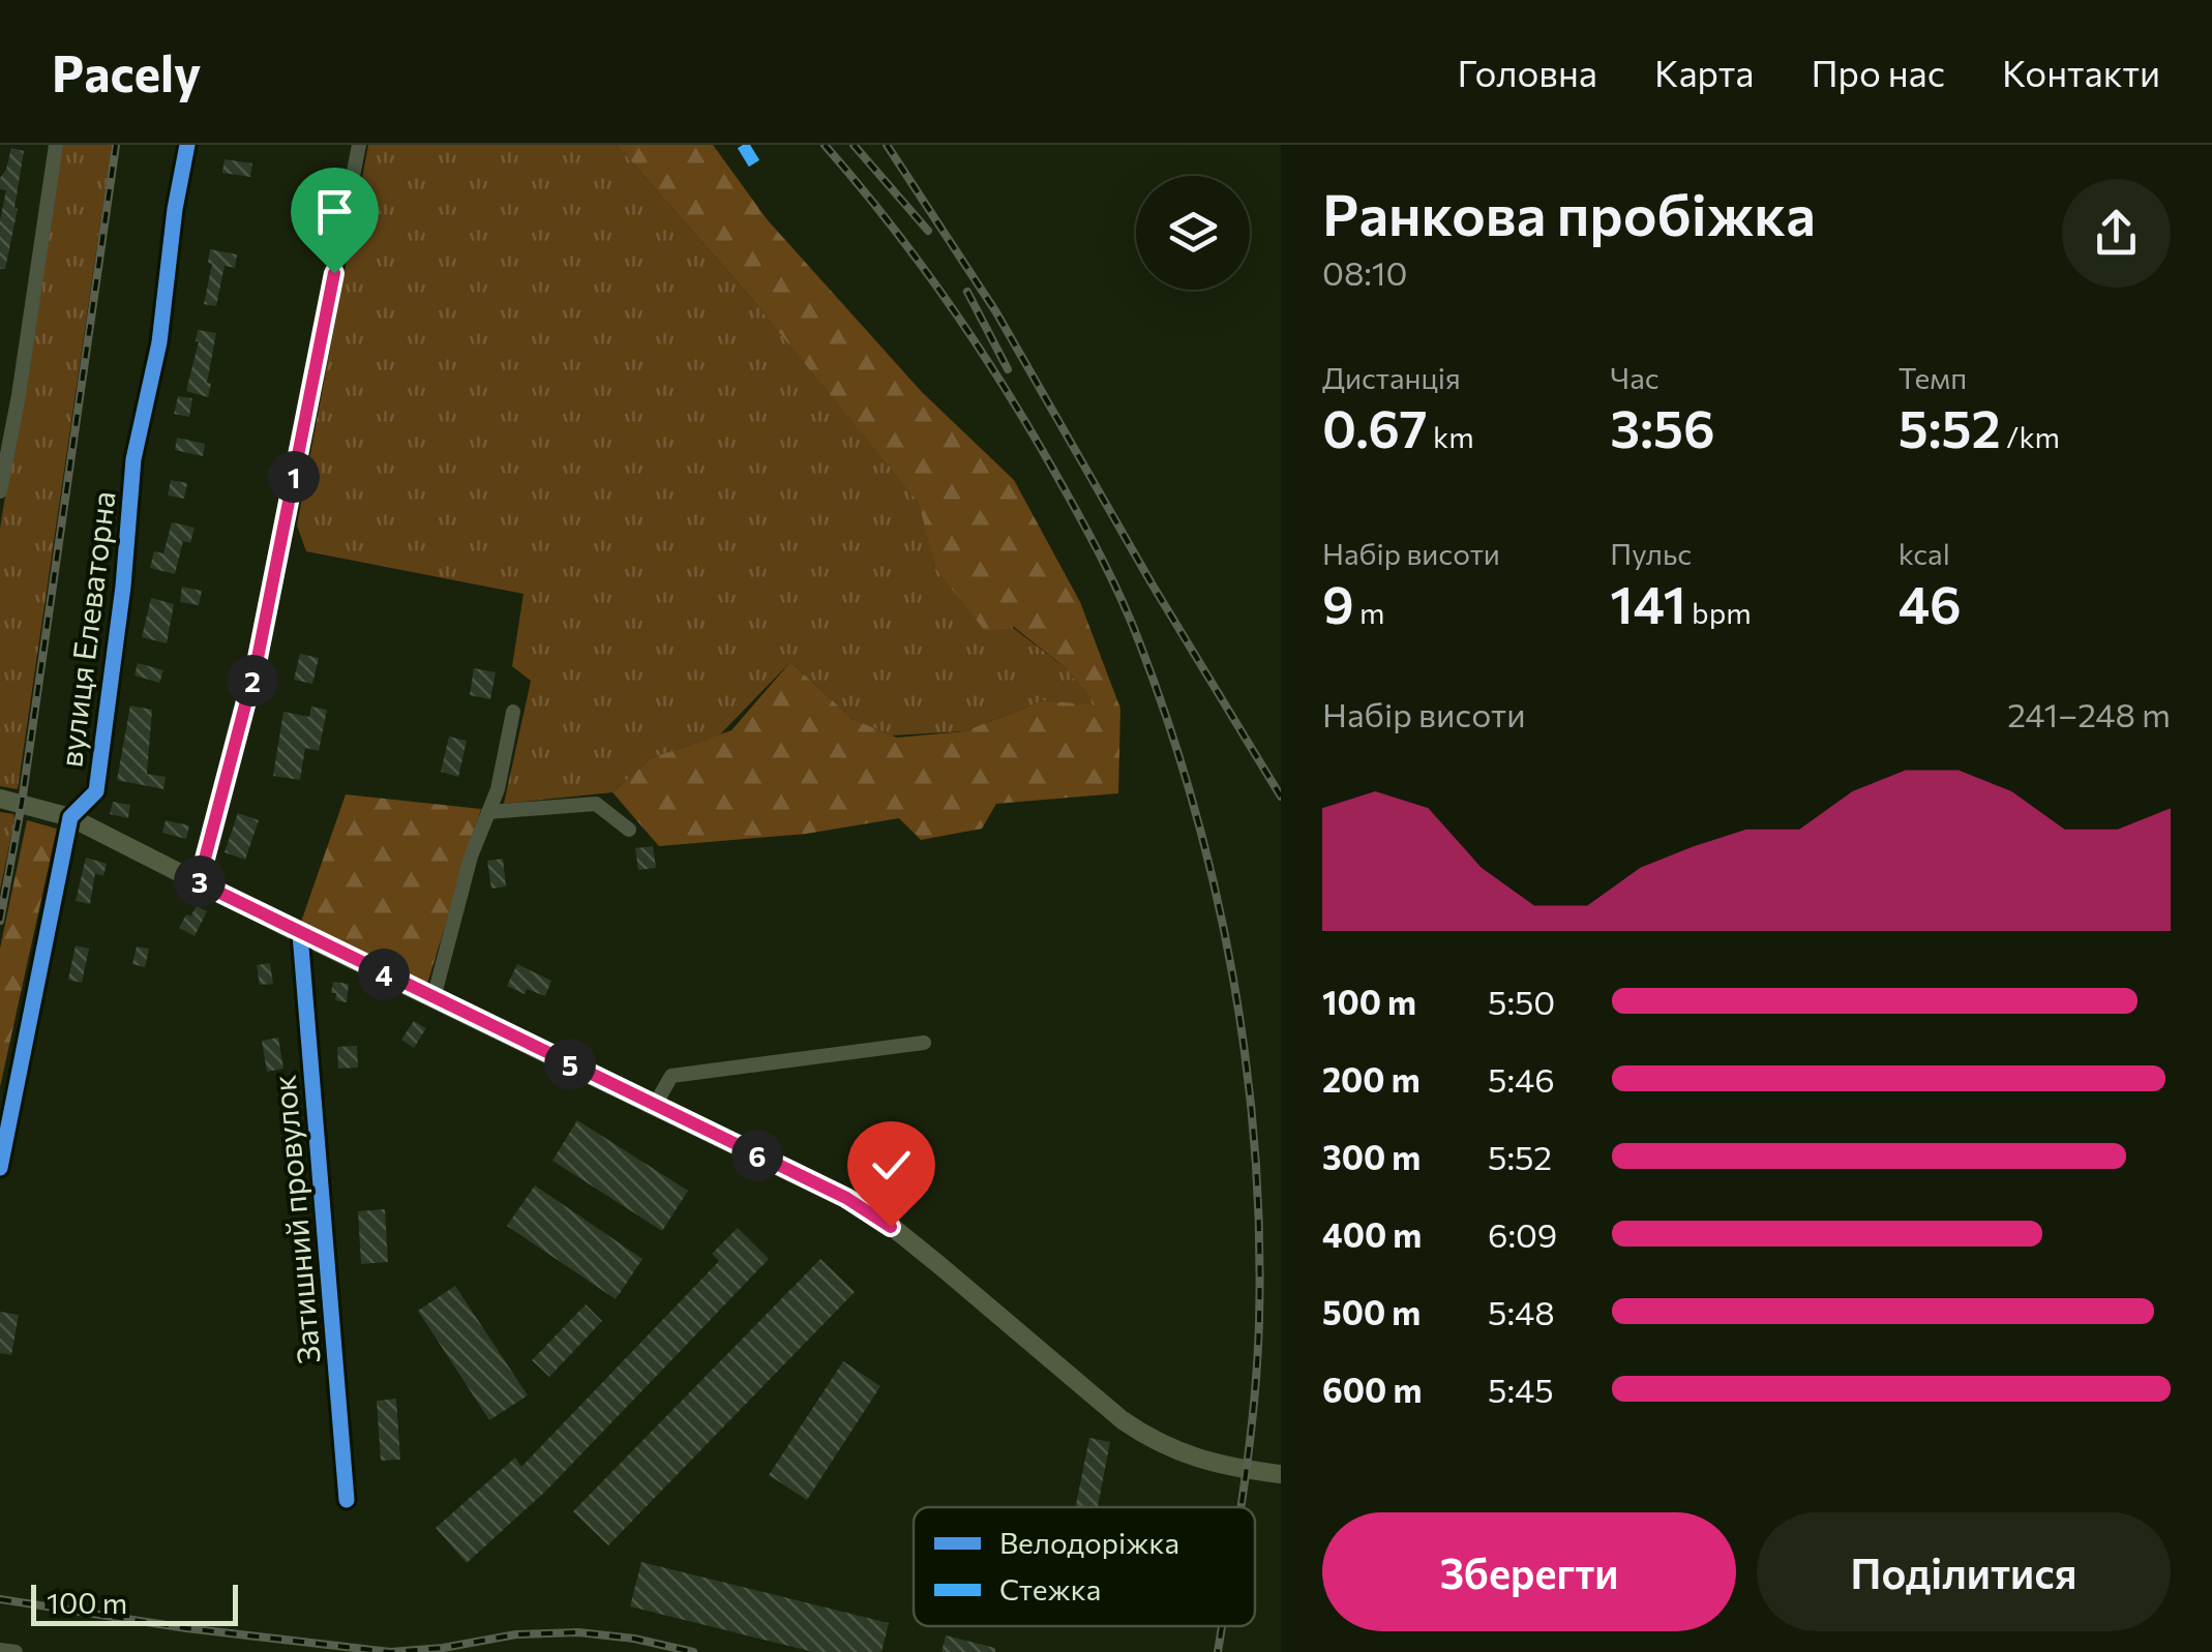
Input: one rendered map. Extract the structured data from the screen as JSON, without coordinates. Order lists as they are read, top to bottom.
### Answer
{
  "streets": {
    "street": ["вулиця Елеваторна", "Затишний провулок"]
  },
  "legend": ["Велодоріжка", "Стежка"],
  "scale_bar": "100 m",
  "page": {
    "header": "Pacely",
    "nav": [
      "Головна",
      "Карта",
      "Про нас",
      "Контакти"
    ],
    "heading": ["Ранкова пробіжка", "08:10"],
    "stats": [
      ["Дистанція", "0.67 km"],
      ["Час", "3:56"],
      ["Темп", "5:52 /km"],
      ["Набір висоти", "9 m"],
      ["Пульс", "141 bpm"],
      ["kcal", "46"]
    ],
    "pins": [
      "1",
      "2",
      "3",
      "4",
      "5",
      "6"
    ],
    "chart": ["Набір висоти", "241–248 m"],
    "list": [
      {
        "name": "100 m",
        "note": "5:50"
      },
      {
        "name": "200 m",
        "note": "5:46"
      },
      {
        "name": "300 m",
        "note": "5:52"
      },
      {
        "name": "400 m",
        "note": "6:09"
      },
      {
        "name": "500 m",
        "note": "5:48"
      },
      {
        "name": "600 m",
        "note": "5:45"
      }
    ],
    "buttons": ["Зберегти", "Поділитися"],
    "scale": "100 m"
  }
}
